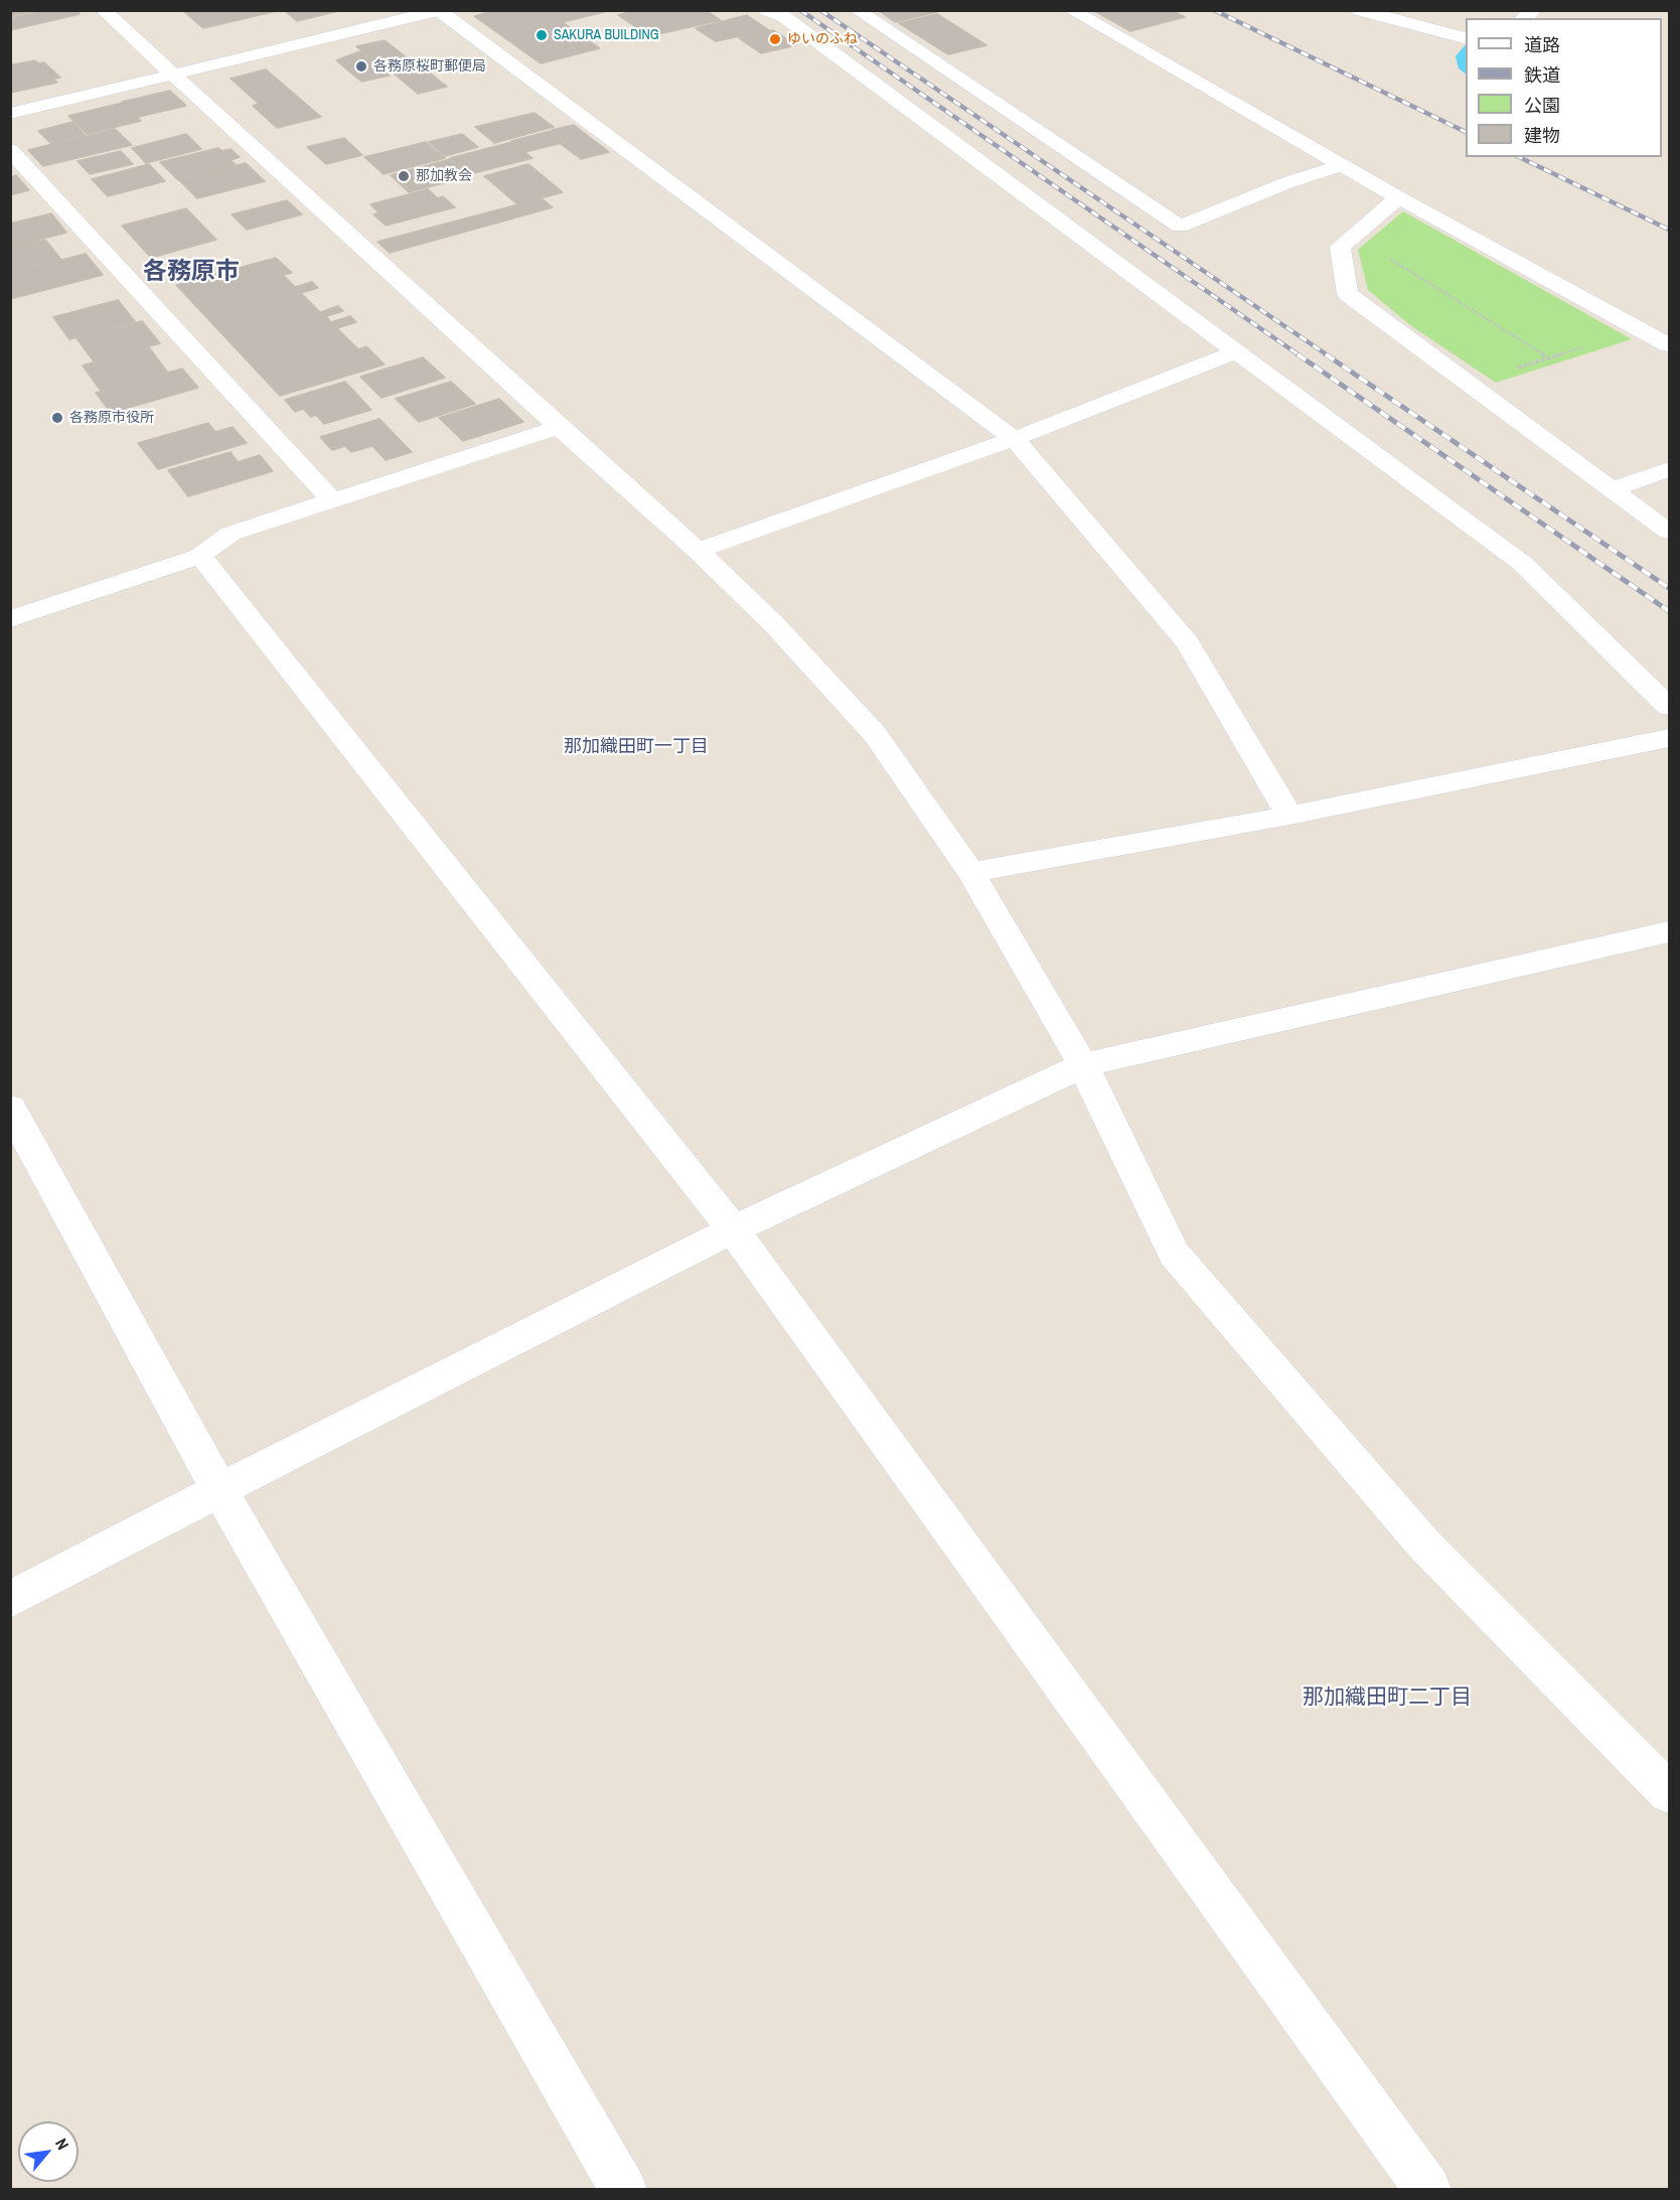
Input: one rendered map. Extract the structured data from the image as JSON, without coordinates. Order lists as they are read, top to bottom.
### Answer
{
  "districts": ["各務原市", "那加織田町一丁目", "那加織田町二丁目"],
  "places": [
    "SAKURA BUILDING",
    "ゆいのふね",
    "各務原桜町郵便局",
    "那加教会",
    "各務原市役所"
  ],
  "legend": [
    "道路",
    "鉄道",
    "公園",
    "建物"
  ],
  "north": "top right"
}
